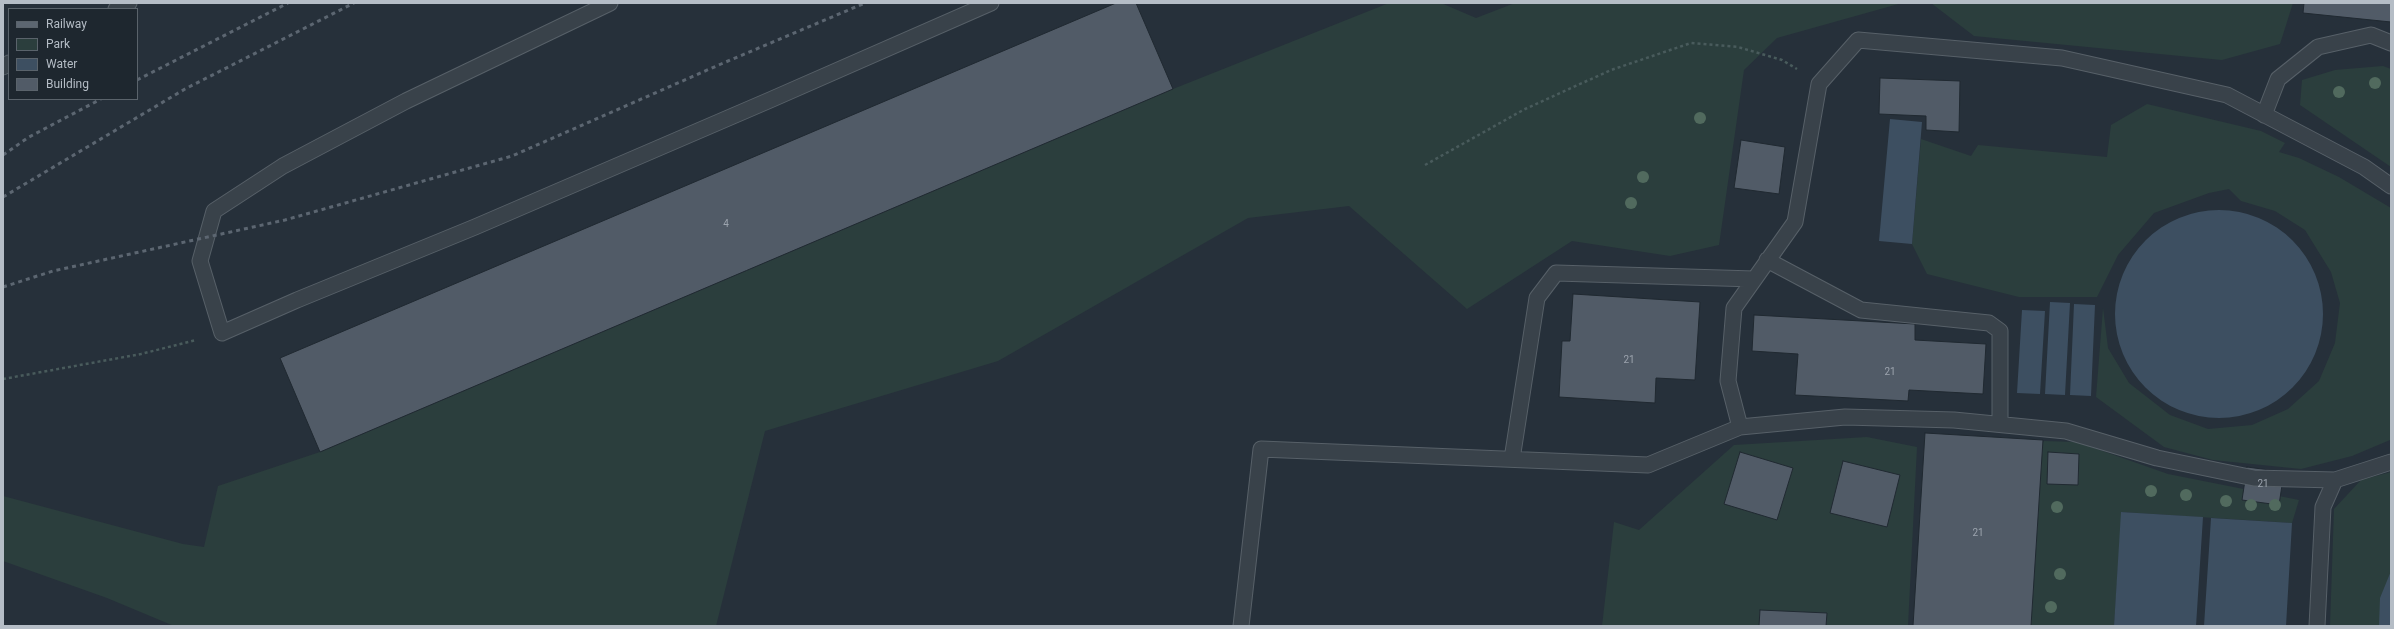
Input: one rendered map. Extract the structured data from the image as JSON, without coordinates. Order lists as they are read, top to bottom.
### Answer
{
  "house_numbers": [
    "4",
    "21",
    "21",
    "21",
    "21"
  ],
  "legend": [
    "Railway",
    "Park",
    "Water",
    "Building"
  ]
}
